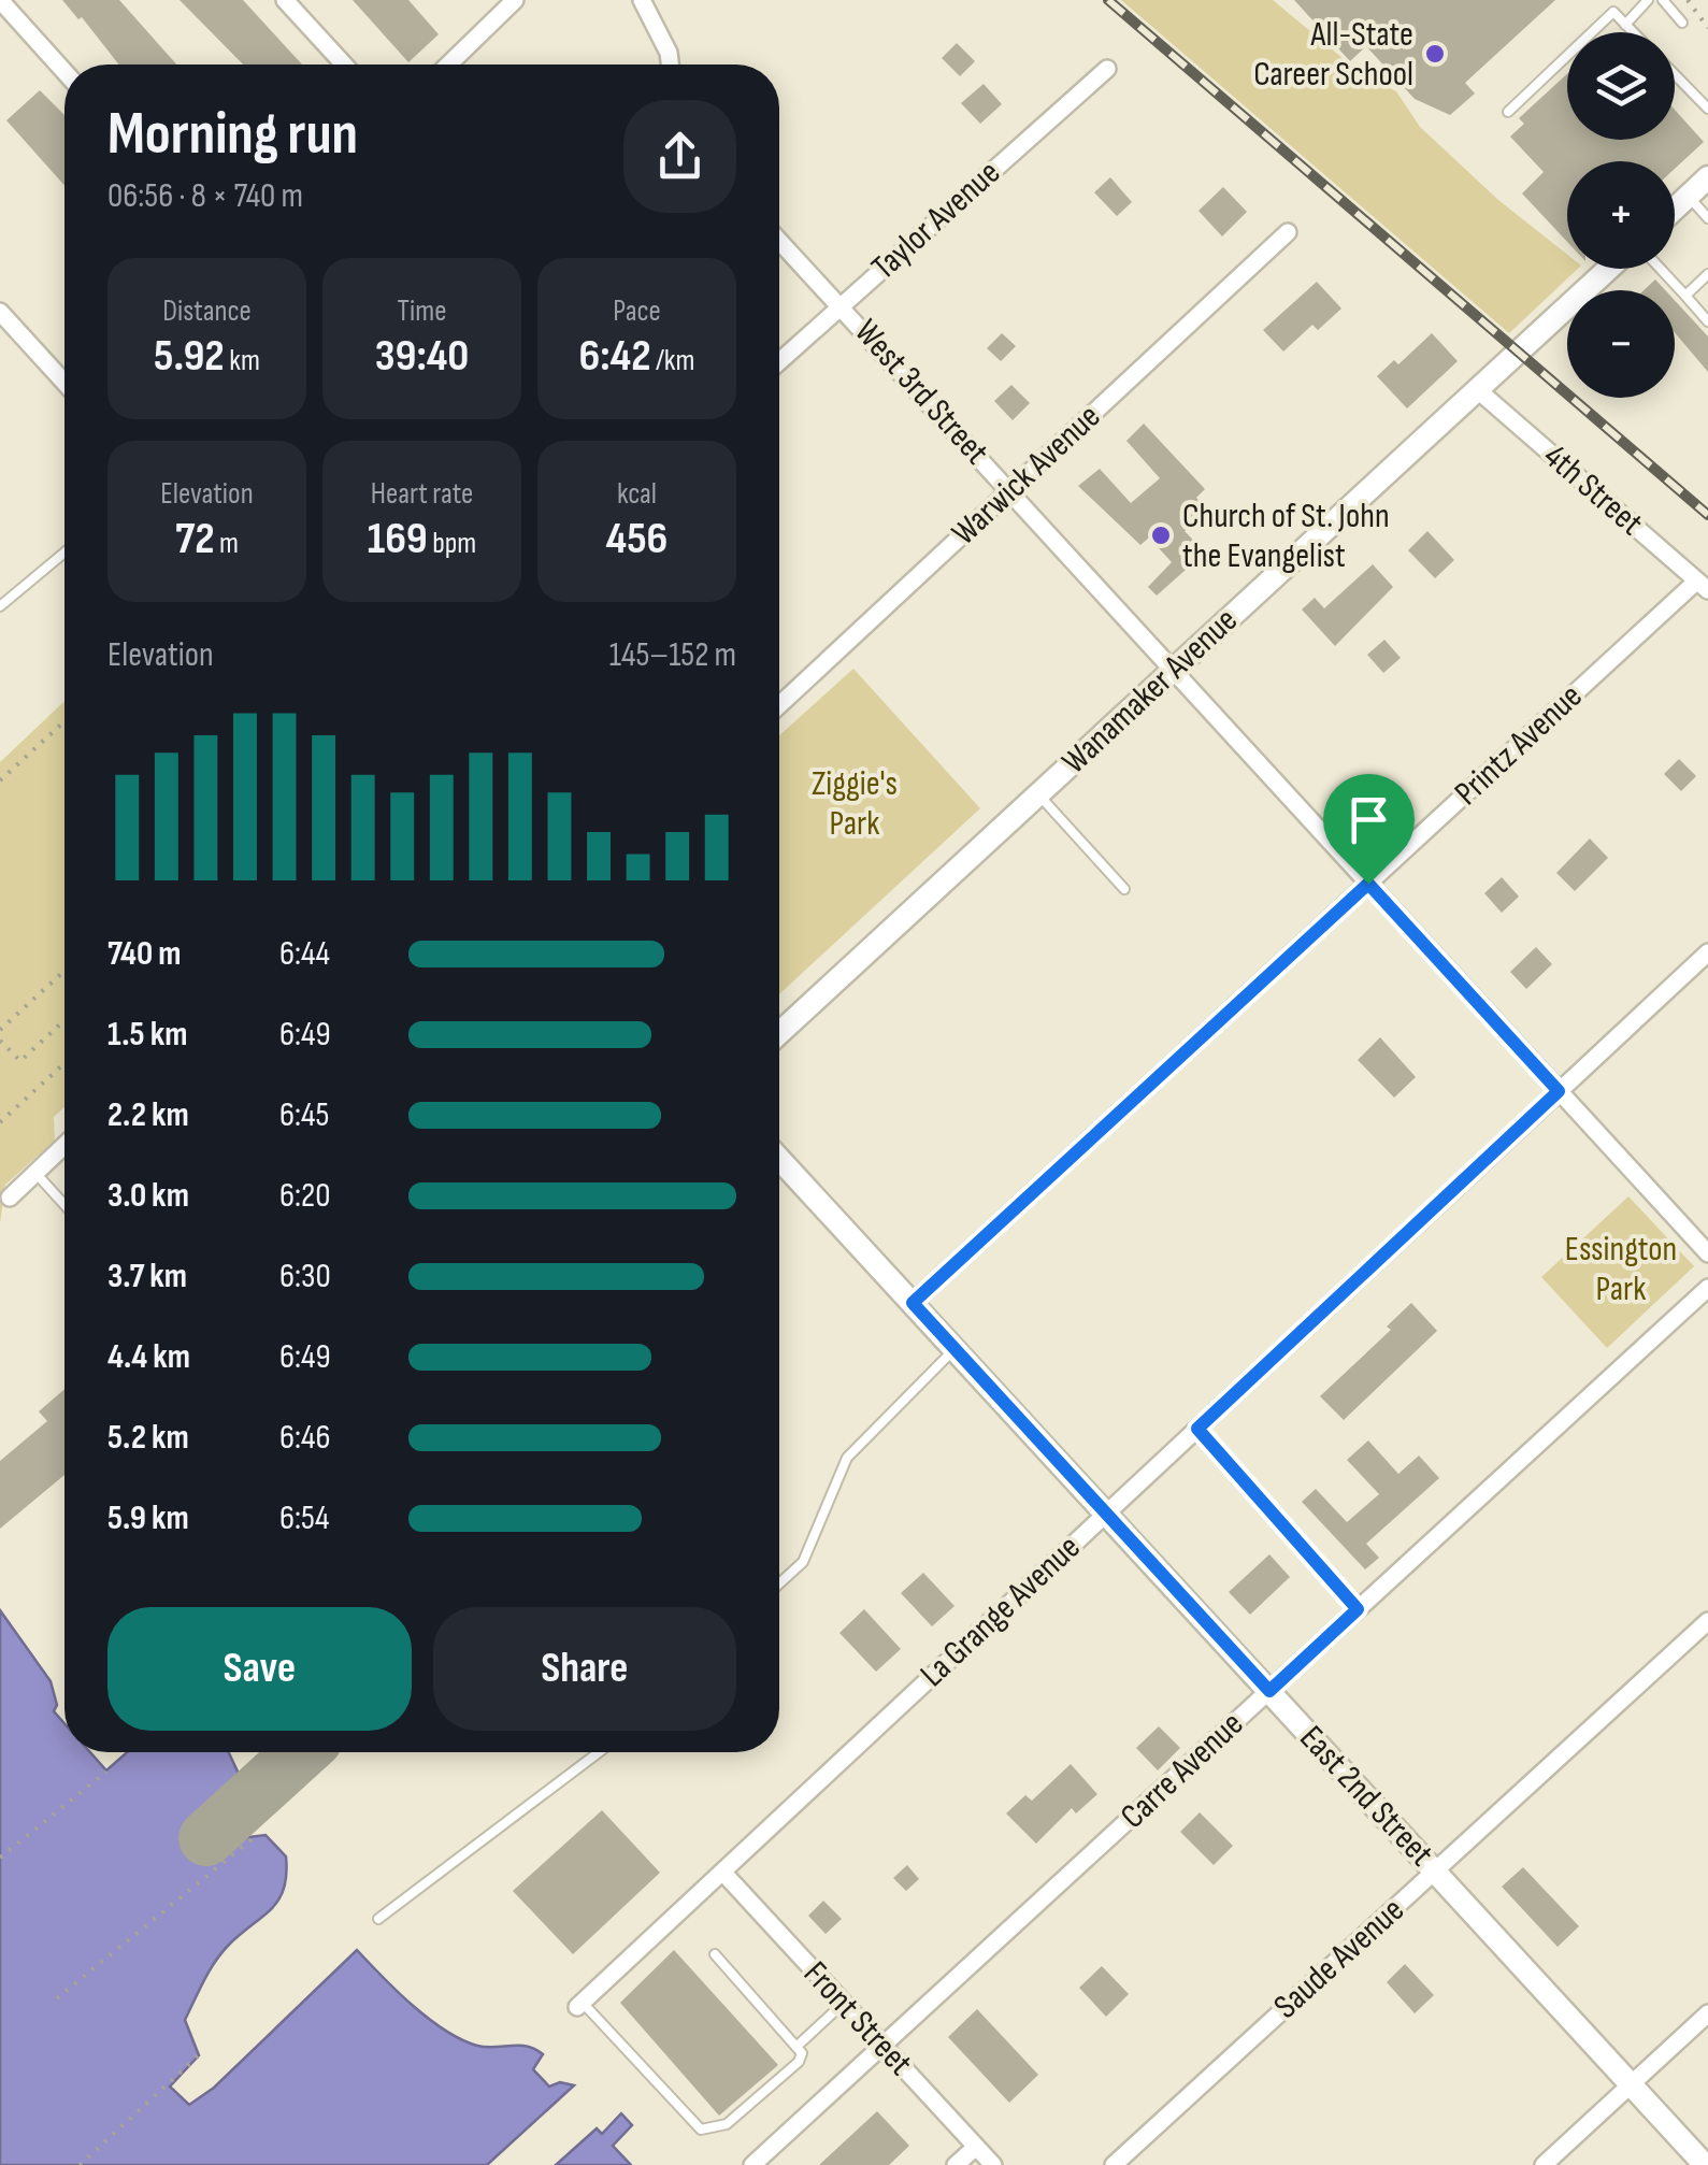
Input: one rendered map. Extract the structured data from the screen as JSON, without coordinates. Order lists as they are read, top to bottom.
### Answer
{
  "streets": {
    "street": [
      "Taylor Avenue",
      "West 3rd Street",
      "Warwick Avenue",
      "4th Street",
      "Wanamaker Avenue",
      "Printz Avenue",
      "La Grange Avenue",
      "Carre Avenue",
      "East 2nd Street",
      "Saude Avenue",
      "Front Street"
    ]
  },
  "crossings": [
    ["Taylor Avenue", "West 3rd Street"],
    ["West 3rd Street", "Warwick Avenue"],
    ["West 3rd Street", "Wanamaker Avenue"],
    ["West 3rd Street", "Printz Avenue"],
    ["West 3rd Street", "La Grange Avenue"],
    ["4th Street", "Wanamaker Avenue"],
    ["4th Street", "Printz Avenue"],
    ["Printz Avenue", "East 2nd Street"],
    ["La Grange Avenue", "East 2nd Street"],
    ["La Grange Avenue", "Front Street"],
    ["Carre Avenue", "East 2nd Street"],
    ["Carre Avenue", "Front Street"],
    ["East 2nd Street", "Saude Avenue"]
  ],
  "parks": ["Ziggie's Park", "Essington Park"],
  "places": ["All-State Career School", "Church of St. John the Evangelist"],
  "page": {
    "map_buttons": ["+", "−"],
    "heading": ["Morning run", "06:56 · 8 × 740 m"],
    "stats": [
      ["Distance", "5.92 km"],
      ["Time", "39:40"],
      ["Pace", "6:42 /km"],
      ["Elevation", "72 m"],
      ["Heart rate", "169 bpm"],
      ["kcal", "456"]
    ],
    "chart": ["Elevation", "145–152 m"],
    "list": [
      {
        "name": "740 m",
        "note": "6:44"
      },
      {
        "name": "1.5 km",
        "note": "6:49"
      },
      {
        "name": "2.2 km",
        "note": "6:45"
      },
      {
        "name": "3.0 km",
        "note": "6:20"
      },
      {
        "name": "3.7 km",
        "note": "6:30"
      },
      {
        "name": "4.4 km",
        "note": "6:49"
      },
      {
        "name": "5.2 km",
        "note": "6:46"
      },
      {
        "name": "5.9 km",
        "note": "6:54"
      }
    ],
    "buttons": ["Save", "Share"]
  }
}
